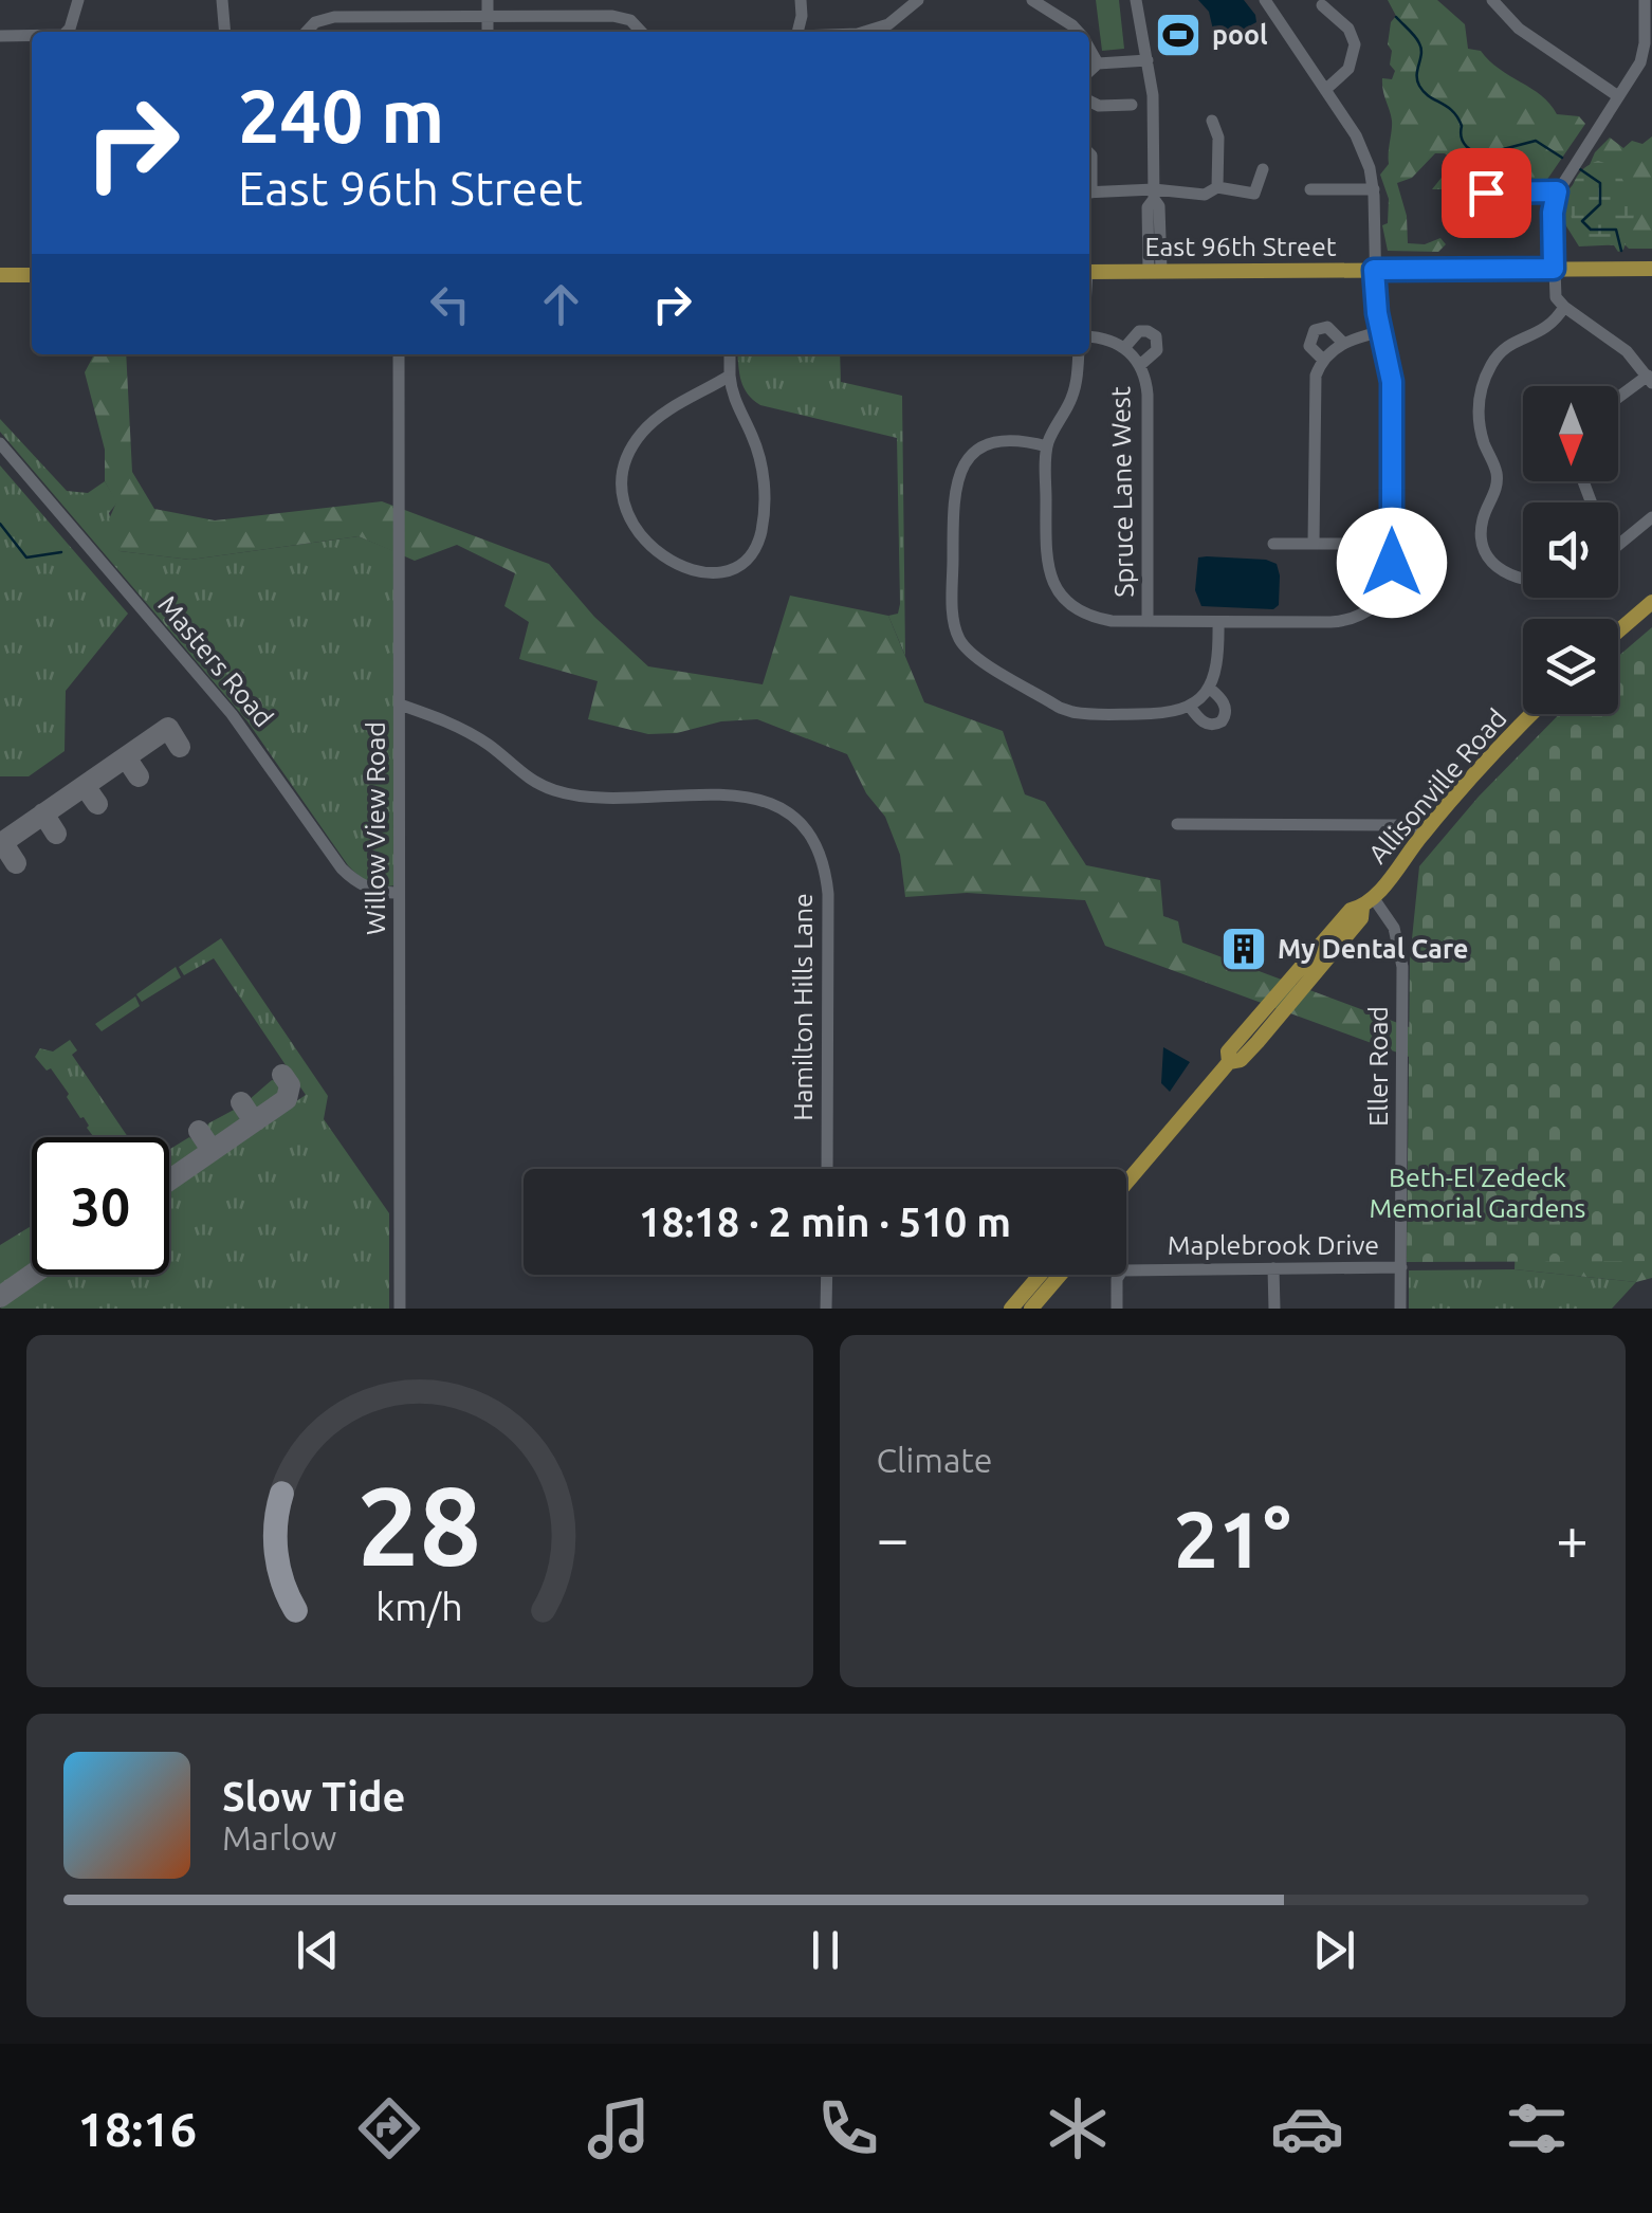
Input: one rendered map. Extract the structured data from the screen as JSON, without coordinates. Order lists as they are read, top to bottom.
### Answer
{
  "streets": {
    "main road": ["East 96th Street", "Allisonville Road"],
    "street": [
      "Spruce Lane West",
      "Masters Road",
      "Willow View Road",
      "Hamilton Hills Lane",
      "Eller Road",
      "Maplebrook Drive"
    ]
  },
  "crossings": [
    ["Masters Road", "Willow View Road"],
    ["Allisonville Road", "Eller Road"],
    ["Willow View Road", "Hamilton Hills Lane"],
    ["Eller Road", "Maplebrook Drive"]
  ],
  "parks": ["Beth-El Zedeck Memorial Gardens"],
  "places": {
    "sports": ["pool"],
    "building": ["My Dental Care"]
  },
  "north": "bottom",
  "page": {
    "turn": ["240 m", "East 96th Street"],
    "limit": "30",
    "trip": "18:18 · 2 min · 510 m",
    "tile": "Climate",
    "heat": ["−", "21°", "+"],
    "song": ["Slow Tide", "Marlow"],
    "tabs": "18:16",
    "gauge": ["28", "km/h"]
  }
}
